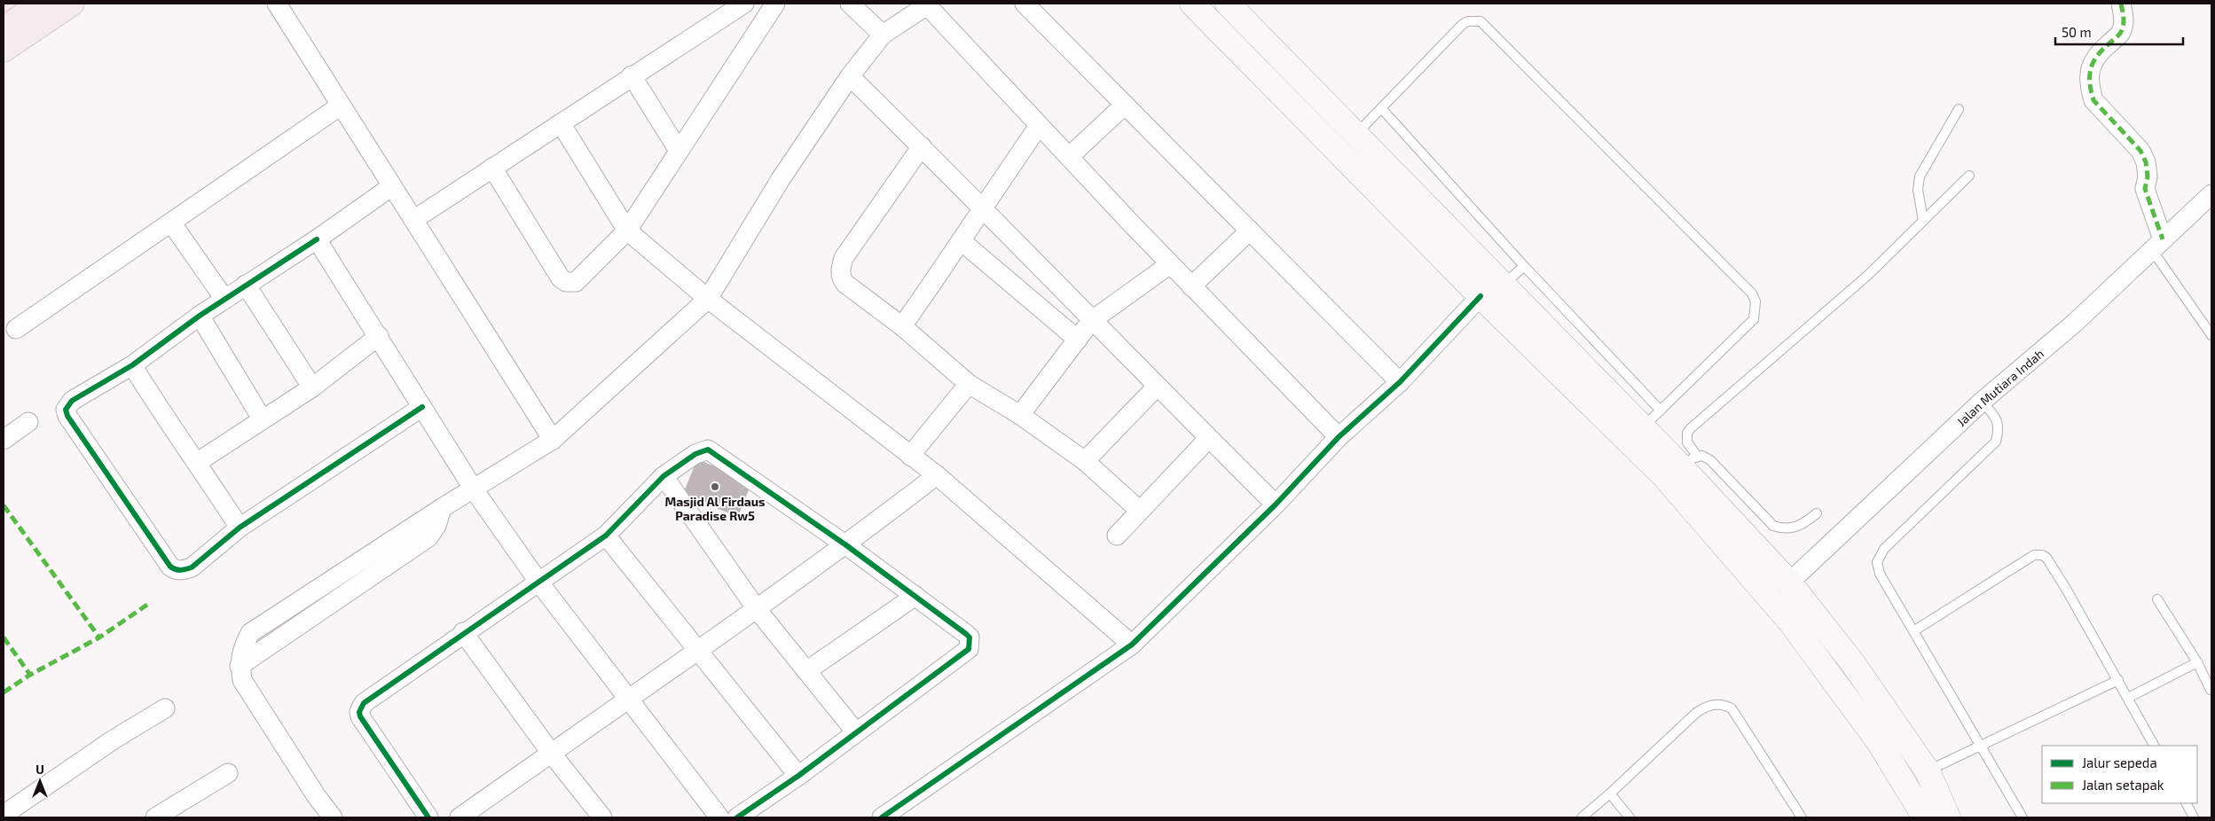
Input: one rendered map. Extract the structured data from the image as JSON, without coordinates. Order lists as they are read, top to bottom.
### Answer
{
  "streets": {
    "street": ["Jalan Mutiara Indah"]
  },
  "places": ["Masjid Al Firdaus Paradise Rw5"],
  "legend": ["Jalur sepeda", "Jalan setapak"],
  "scale_bar": "50 m",
  "north": "top"
}
